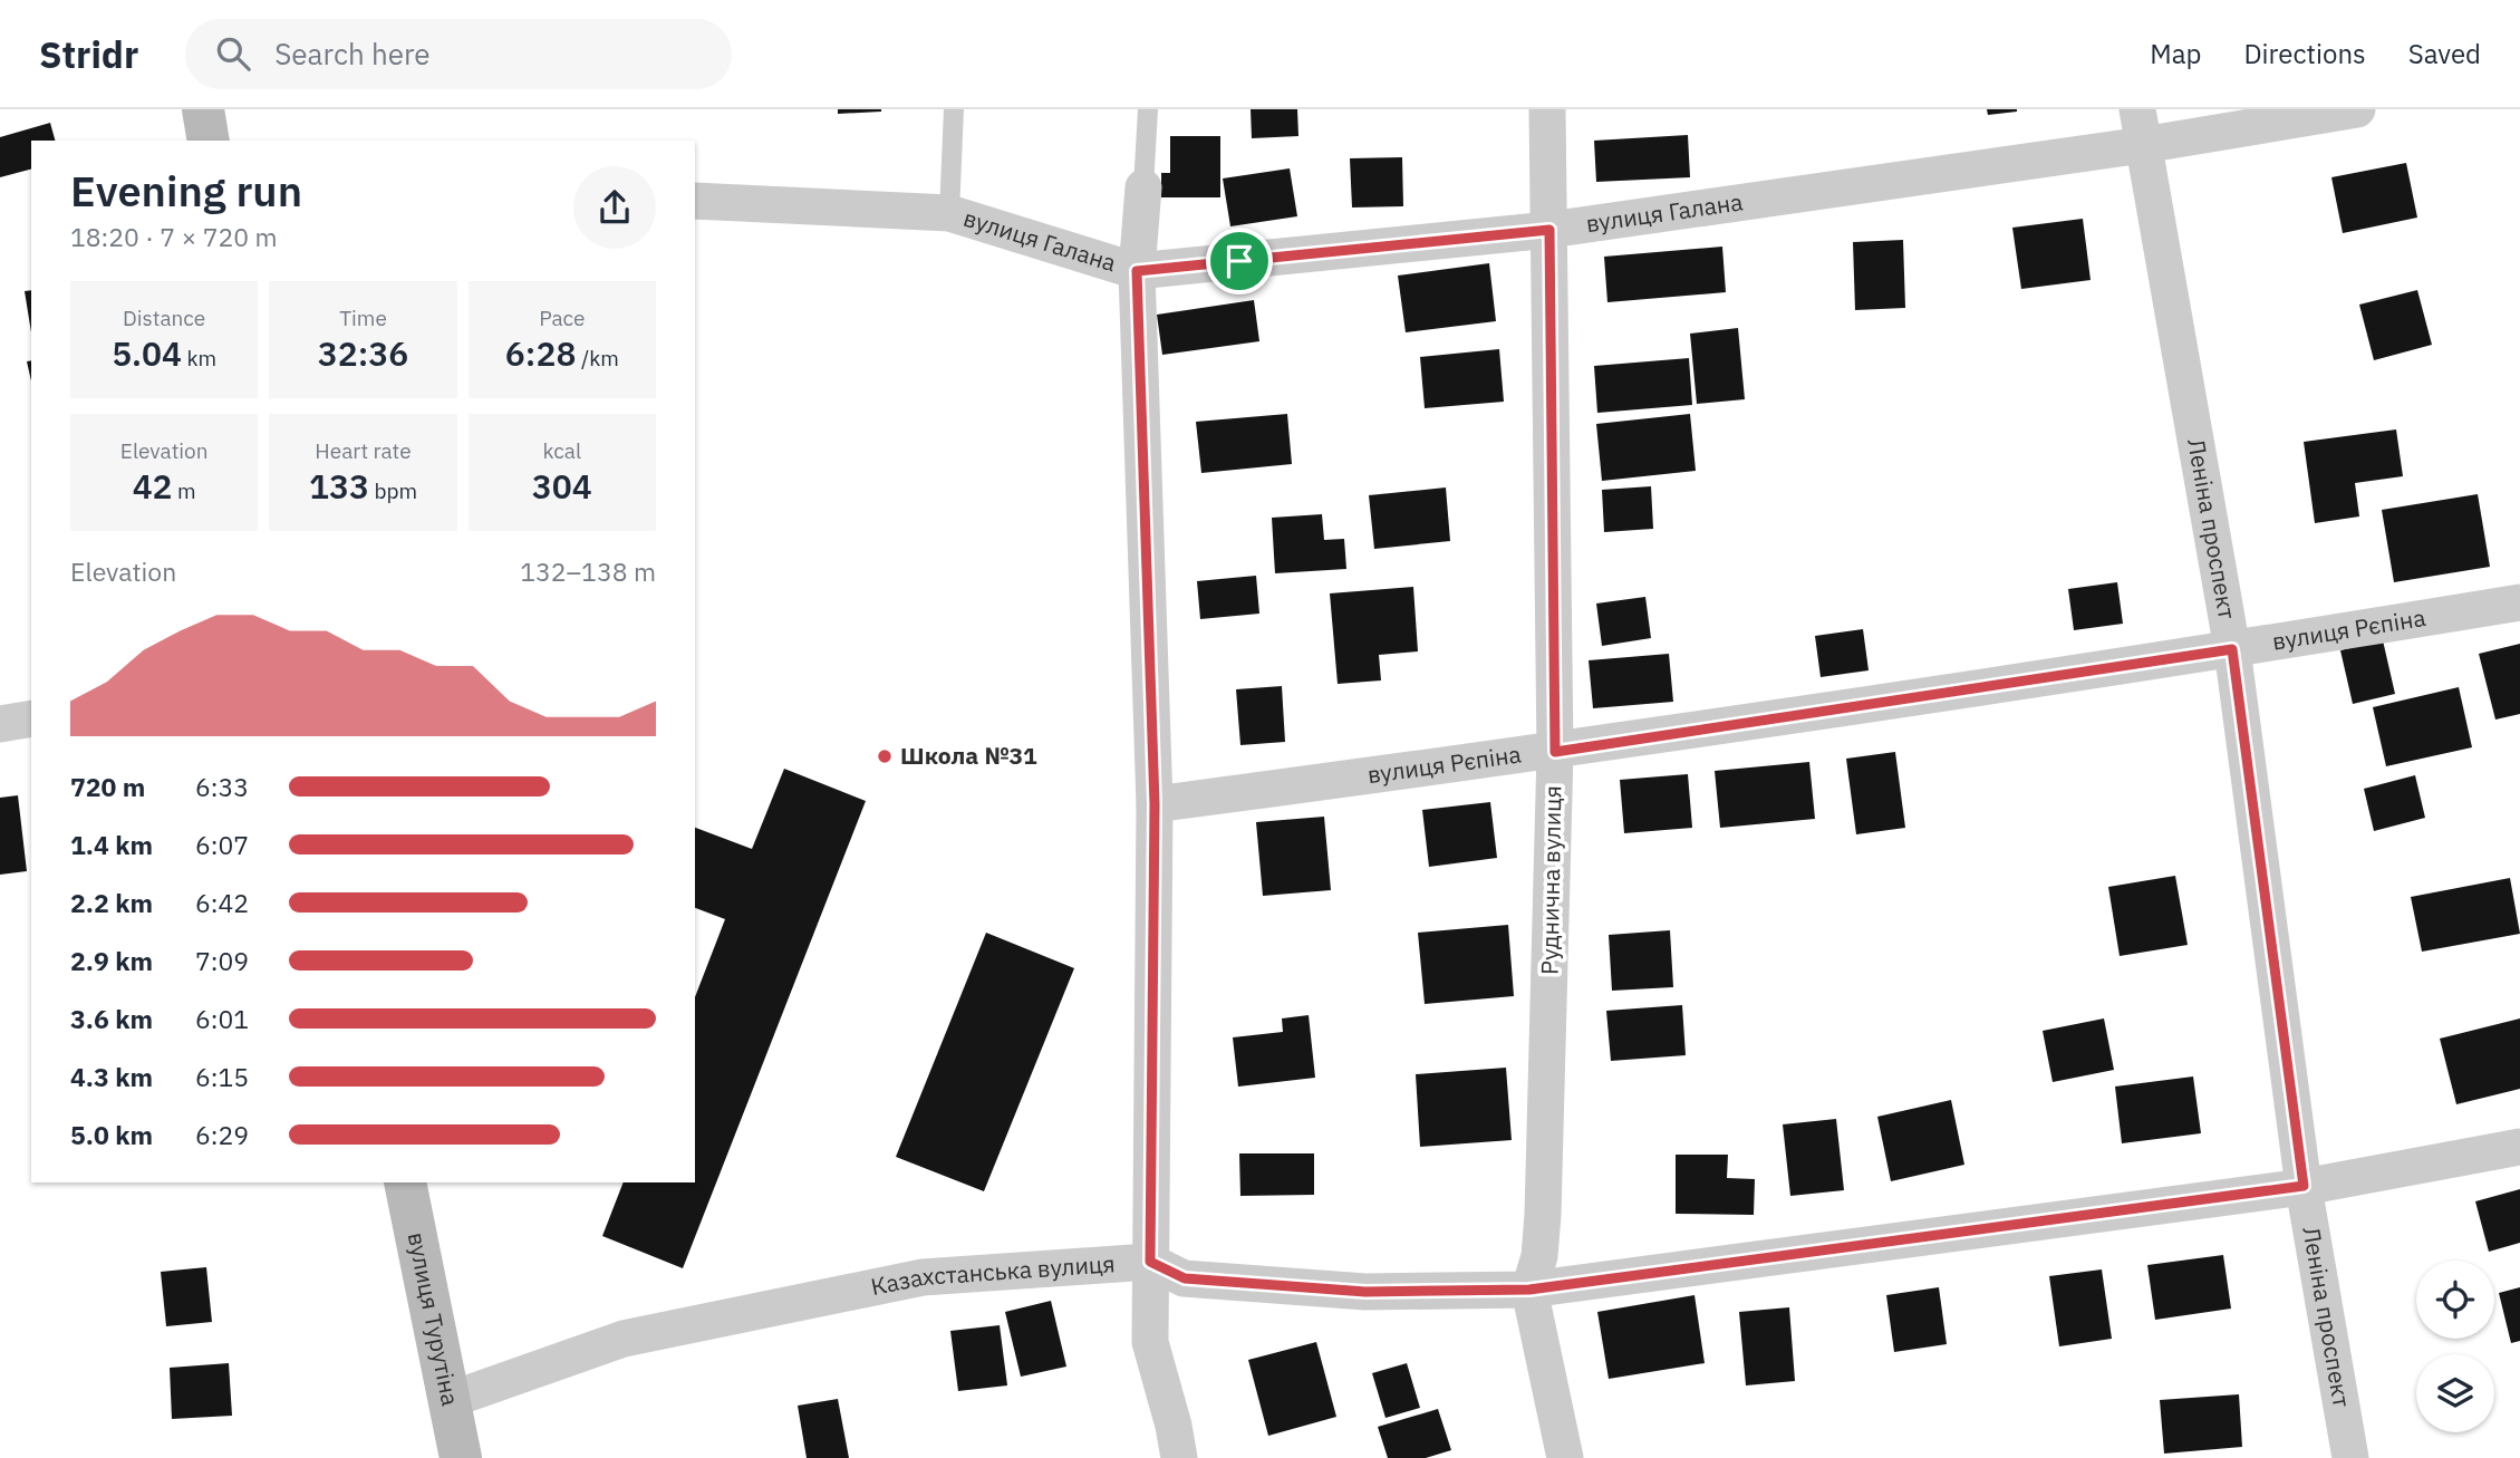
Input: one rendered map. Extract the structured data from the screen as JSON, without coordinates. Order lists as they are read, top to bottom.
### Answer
{
  "streets": {
    "street": [
      "вулиця Галана",
      "Леніна проспект",
      "вулиця Рєпіна",
      "Руднична вулиця",
      "Казахстанська вулиця",
      "вулиця Турутіна"
    ]
  },
  "crossings": [
    ["вулиця Галана", "Леніна проспект"],
    ["вулиця Галана", "Руднична вулиця"],
    ["Леніна проспект", "вулиця Рєпіна"],
    ["Леніна проспект", "Казахстанська вулиця"],
    ["вулиця Рєпіна", "Руднична вулиця"],
    ["Руднична вулиця", "Казахстанська вулиця"],
    ["Казахстанська вулиця", "вулиця Турутіна"]
  ],
  "places": ["Школа №31"],
  "page": {
    "header": "Stridr",
    "search": "Search here",
    "nav": ["Map", "Directions", "Saved"],
    "heading": ["Evening run", "18:20 · 7 × 720 m"],
    "stats": [
      ["Distance", "5.04 km"],
      ["Time", "32:36"],
      ["Pace", "6:28 /km"],
      ["Elevation", "42 m"],
      ["Heart rate", "133 bpm"],
      ["kcal", "304"]
    ],
    "chart": ["Elevation", "132–138 m"],
    "list": [
      {
        "name": "720 m",
        "note": "6:33"
      },
      {
        "name": "1.4 km",
        "note": "6:07"
      },
      {
        "name": "2.2 km",
        "note": "6:42"
      },
      {
        "name": "2.9 km",
        "note": "7:09"
      },
      {
        "name": "3.6 km",
        "note": "6:01"
      },
      {
        "name": "4.3 km",
        "note": "6:15"
      },
      {
        "name": "5.0 km",
        "note": "6:29"
      }
    ]
  }
}
